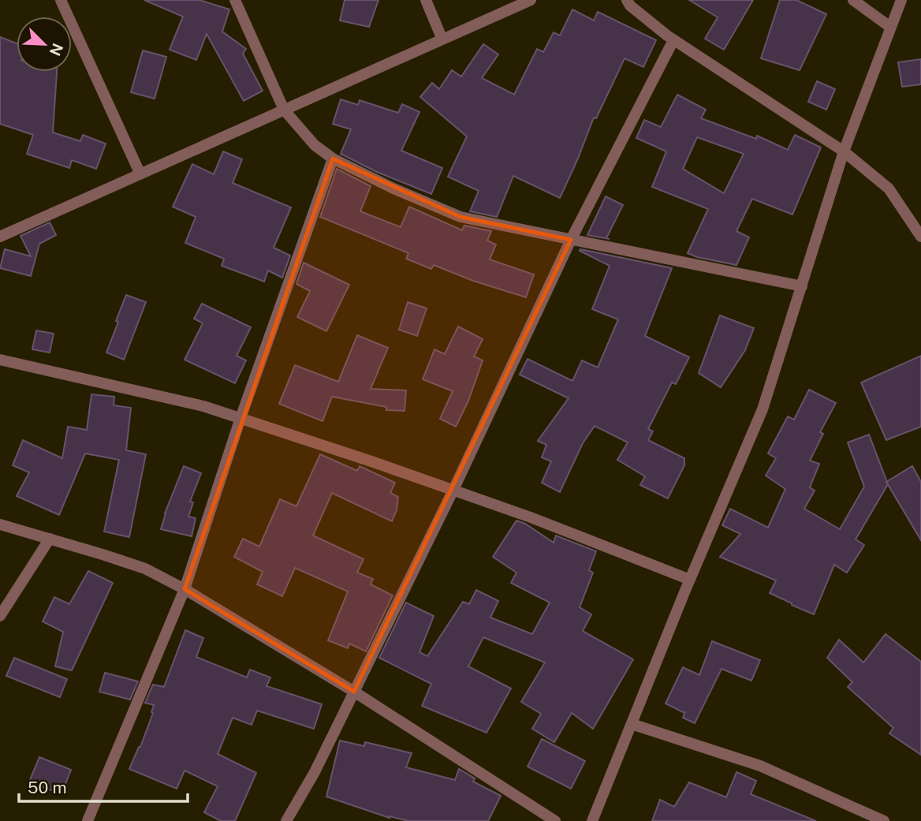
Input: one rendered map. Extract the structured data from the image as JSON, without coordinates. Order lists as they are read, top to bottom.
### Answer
{
  "scale_bar": "50 m",
  "north": "bottom right"
}
